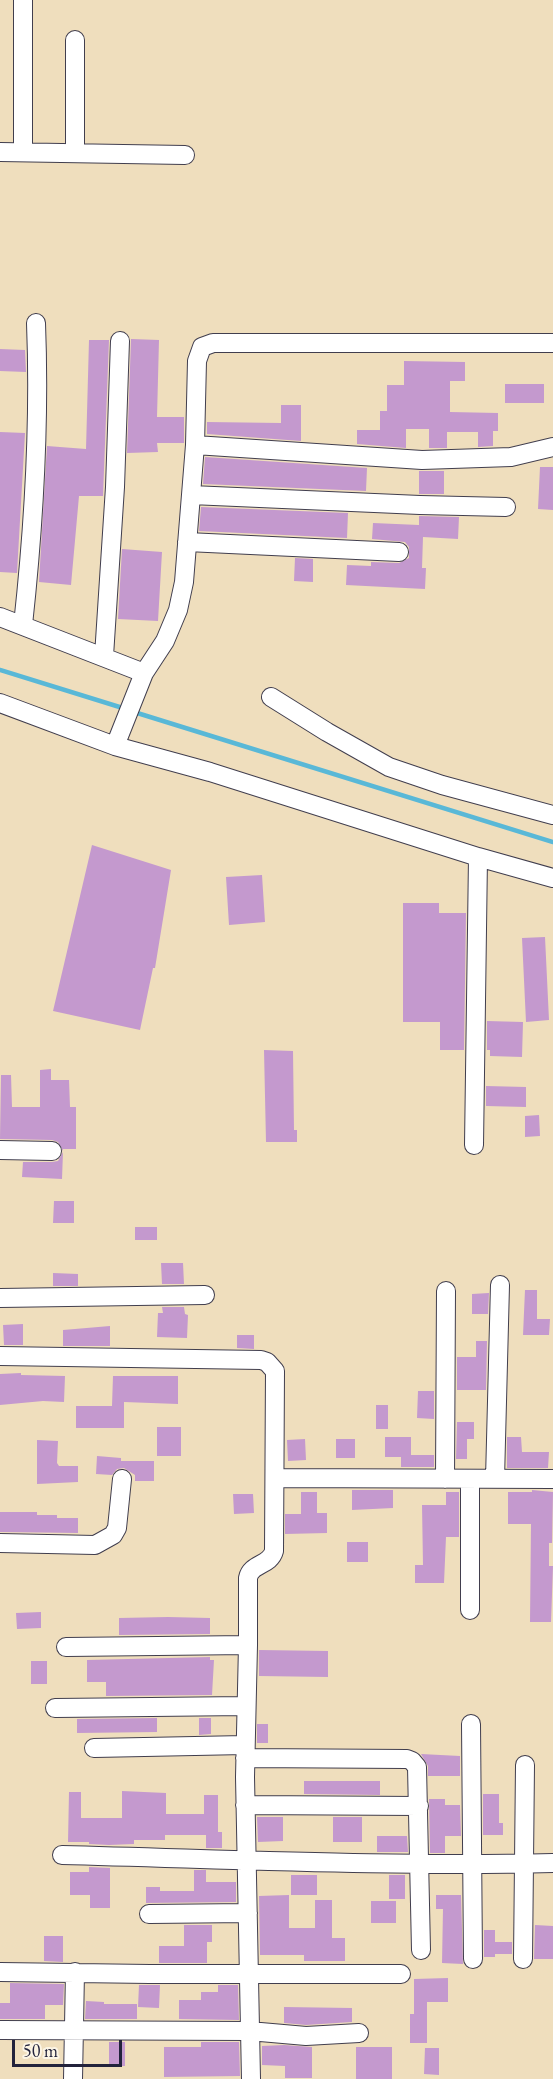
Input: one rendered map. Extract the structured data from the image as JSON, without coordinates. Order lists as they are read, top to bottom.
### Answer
{
  "scale_bar": "50 m"
}
